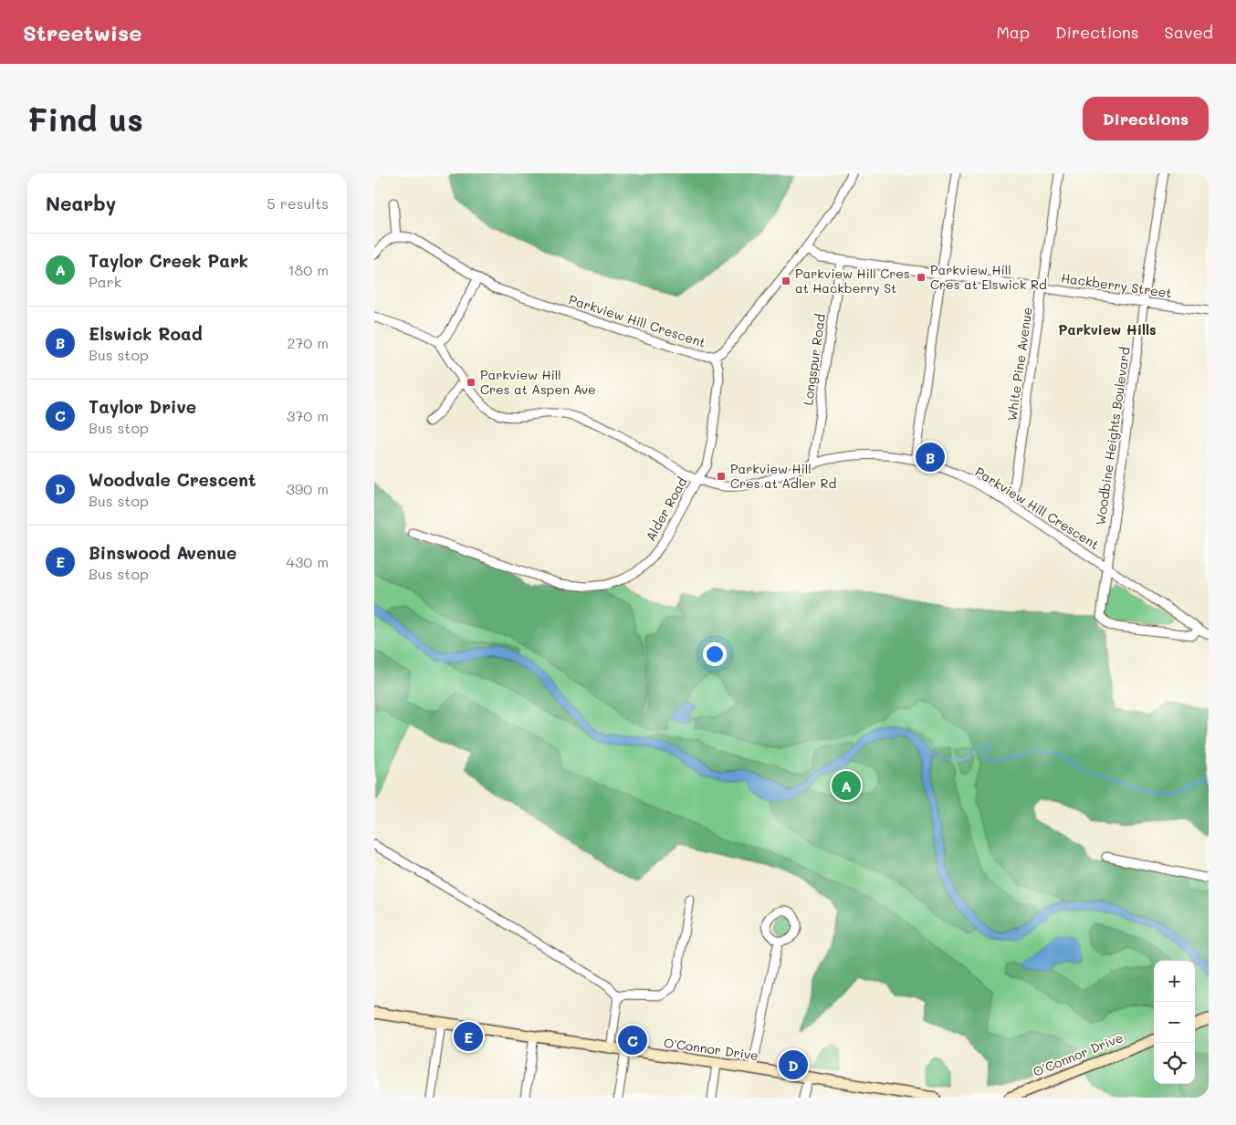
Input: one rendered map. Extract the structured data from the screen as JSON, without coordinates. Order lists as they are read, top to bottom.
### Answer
{
  "streets": {
    "main road": ["O'Connor Drive"],
    "street": [
      "Hackberry Street",
      "Parkview Hill Crescent",
      "Longspur Road",
      "White Pine Avenue",
      "Woodbine Heights Boulevard",
      "Alder Road"
    ]
  },
  "crossings": [
    ["Hackberry Street", "Parkview Hill Crescent"],
    ["Hackberry Street", "Longspur Road"],
    ["Hackberry Street", "White Pine Avenue"],
    ["Hackberry Street", "Woodbine Heights Boulevard"],
    ["Parkview Hill Crescent", "Longspur Road"],
    ["Parkview Hill Crescent", "White Pine Avenue"],
    ["Parkview Hill Crescent", "Woodbine Heights Boulevard"],
    ["Parkview Hill Crescent", "Alder Road"]
  ],
  "districts": ["Parkview Hills"],
  "places": {
    "transit": [
      "Parkview Hill Cres at Elswick Rd",
      "Parkview Hill Cres at Hackberry St",
      "Parkview Hill Cres at Aspen Ave",
      "Parkview Hill Cres at Adler Rd"
    ]
  },
  "page": {
    "header": "Streetwise",
    "nav": ["Map", "Directions", "Saved"],
    "buttons": "Directions",
    "title": "Find us",
    "heading": ["Nearby", "5 results"],
    "list": [
      {
        "mark": "A",
        "name": "Taylor Creek Park",
        "note": "Park",
        "value": "180 m"
      },
      {
        "mark": "B",
        "name": "Elswick Road",
        "note": "Bus stop",
        "value": "270 m"
      },
      {
        "mark": "C",
        "name": "Taylor Drive",
        "note": "Bus stop",
        "value": "370 m"
      },
      {
        "mark": "D",
        "name": "Woodvale Crescent",
        "note": "Bus stop",
        "value": "390 m"
      },
      {
        "mark": "E",
        "name": "Binswood Avenue",
        "note": "Bus stop",
        "value": "430 m"
      }
    ],
    "pins": [
      "B",
      "A",
      "E",
      "C",
      "D"
    ],
    "map_buttons": ["+", "−"]
  }
}
